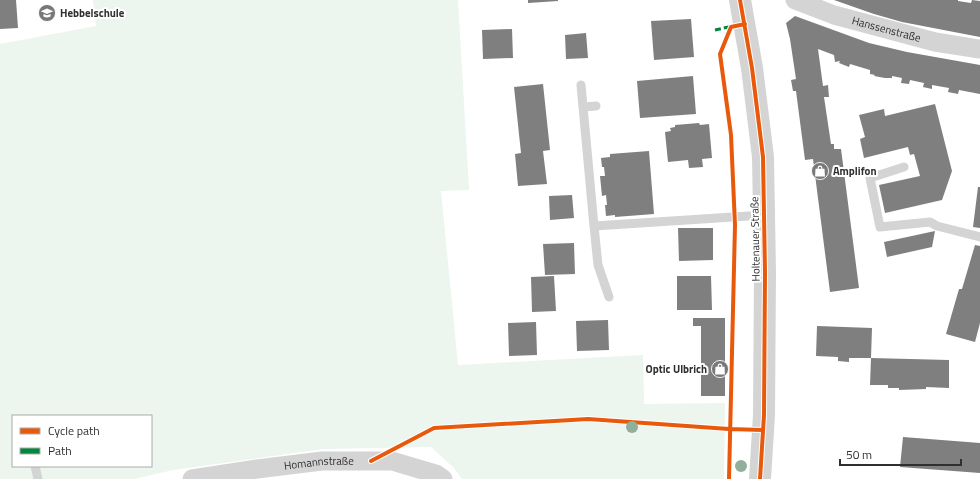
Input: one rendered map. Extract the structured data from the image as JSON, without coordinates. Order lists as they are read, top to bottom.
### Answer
{
  "streets": {
    "street": ["Hanssenstraße", "Holtenauer Straße", "Homannstraße"]
  },
  "places": {
    "school or university": ["Hebbelschule"],
    "shop": ["Amplifon", "Optic Ulbrich"]
  },
  "legend": ["Cycle path", "Path"],
  "scale_bar": "50 m"
}
